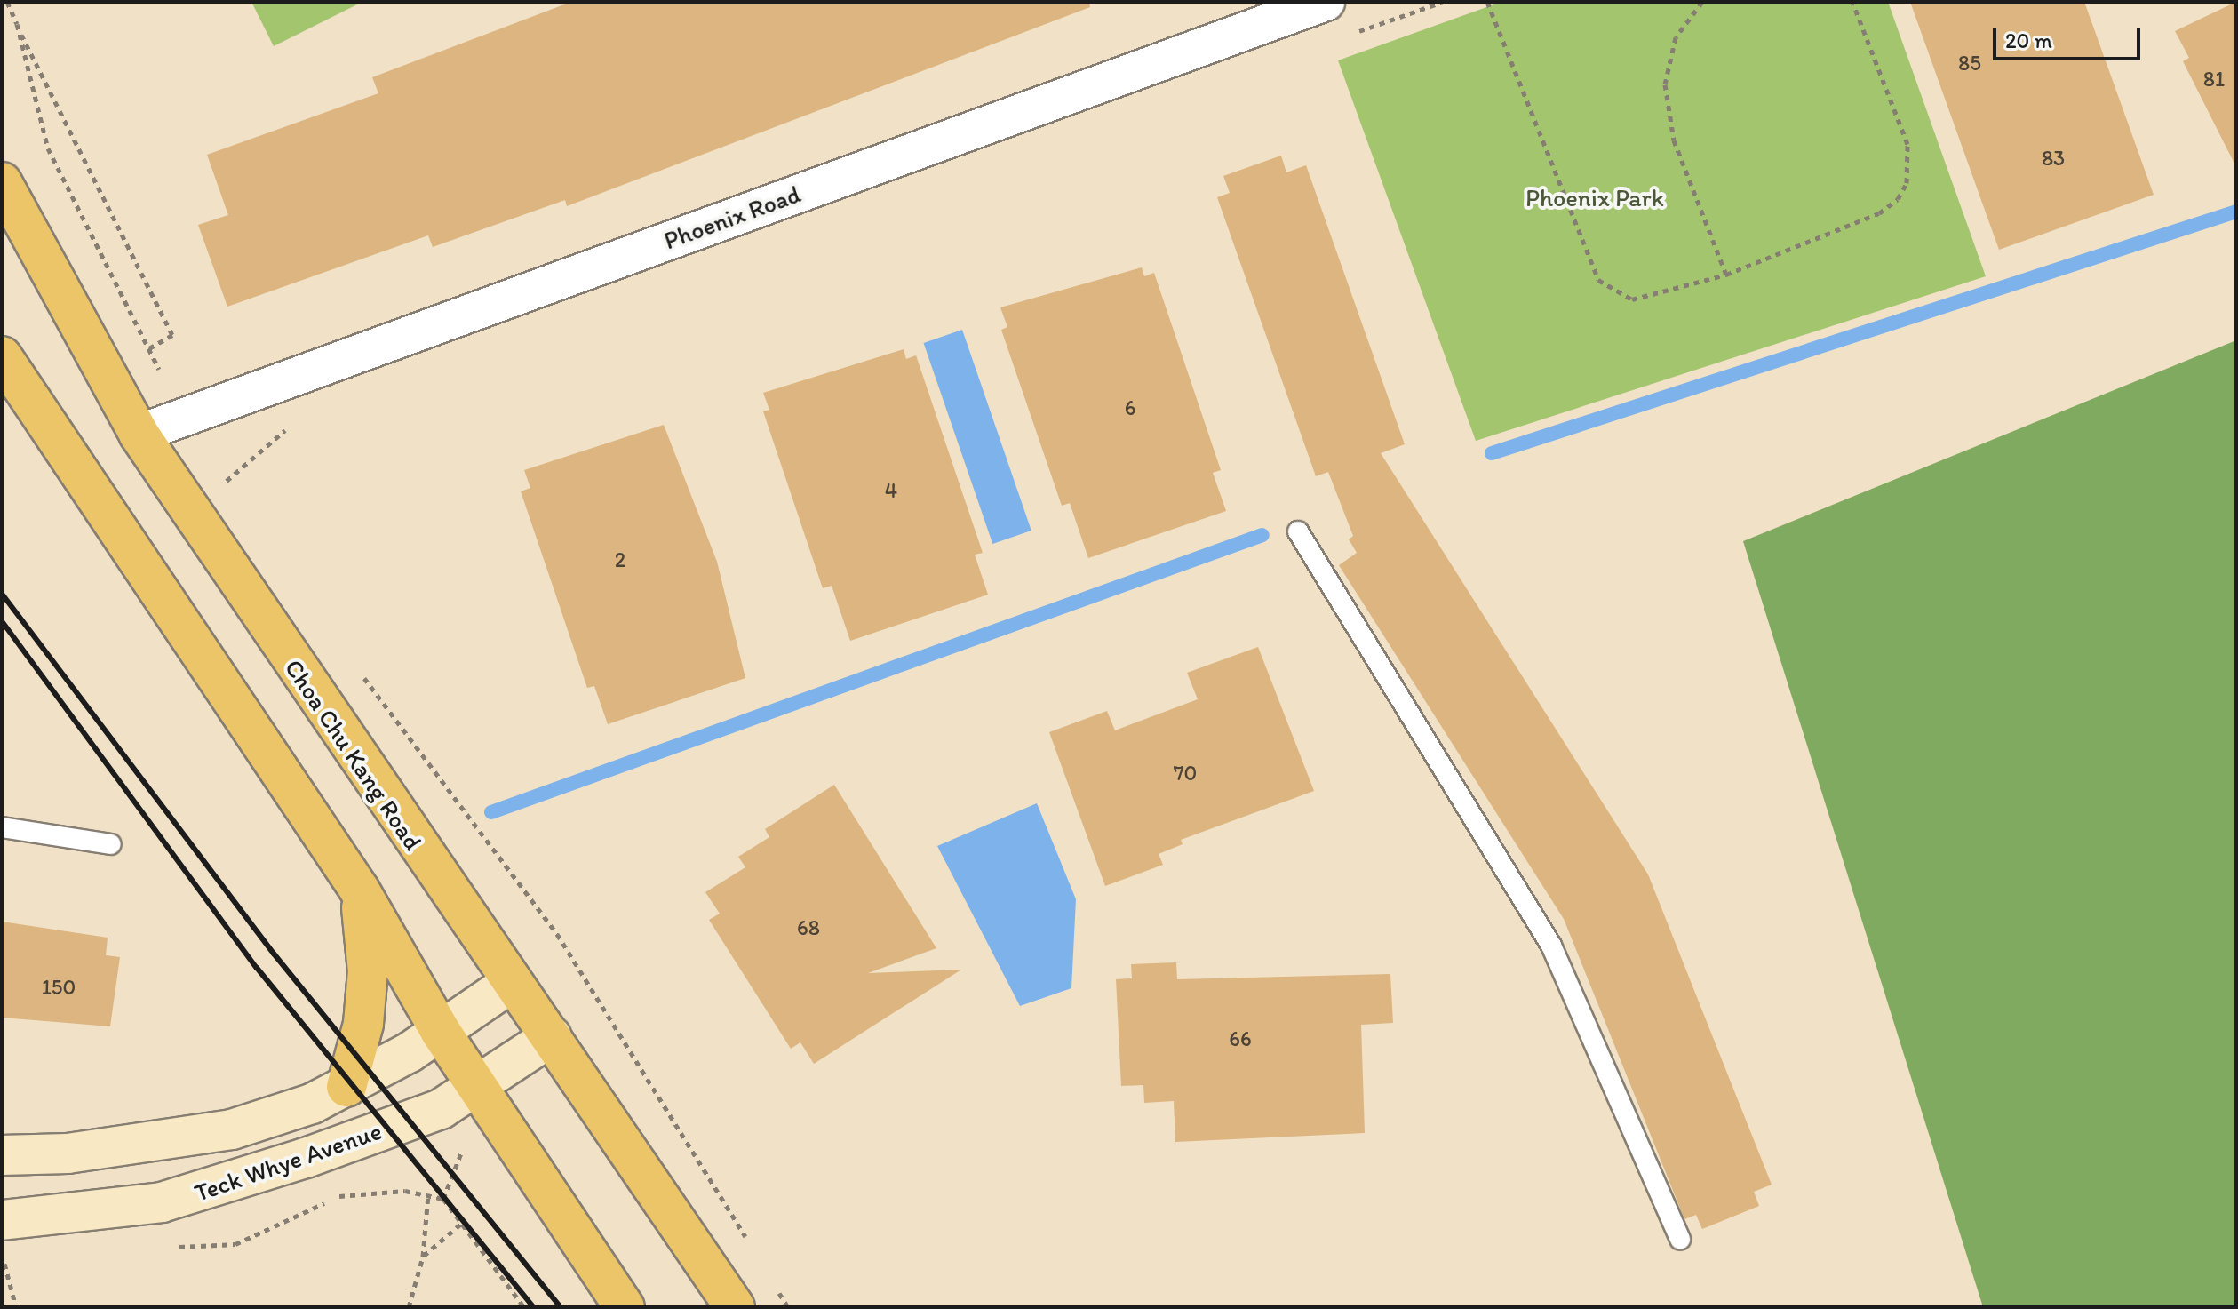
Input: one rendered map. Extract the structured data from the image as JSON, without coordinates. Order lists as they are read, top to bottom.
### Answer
{
  "streets": {
    "main road": ["Choa Chu Kang Road", "Teck Whye Avenue"],
    "street": ["Phoenix Road"]
  },
  "crossings": [
    ["Phoenix Road", "Choa Chu Kang Road"],
    ["Choa Chu Kang Road", "Teck Whye Avenue"]
  ],
  "parks": ["Phoenix Park"],
  "house_numbers": [
    "85",
    "81",
    "83",
    "6",
    "4",
    "2",
    "70",
    "68",
    "150",
    "66"
  ],
  "scale_bar": "20 m"
}
